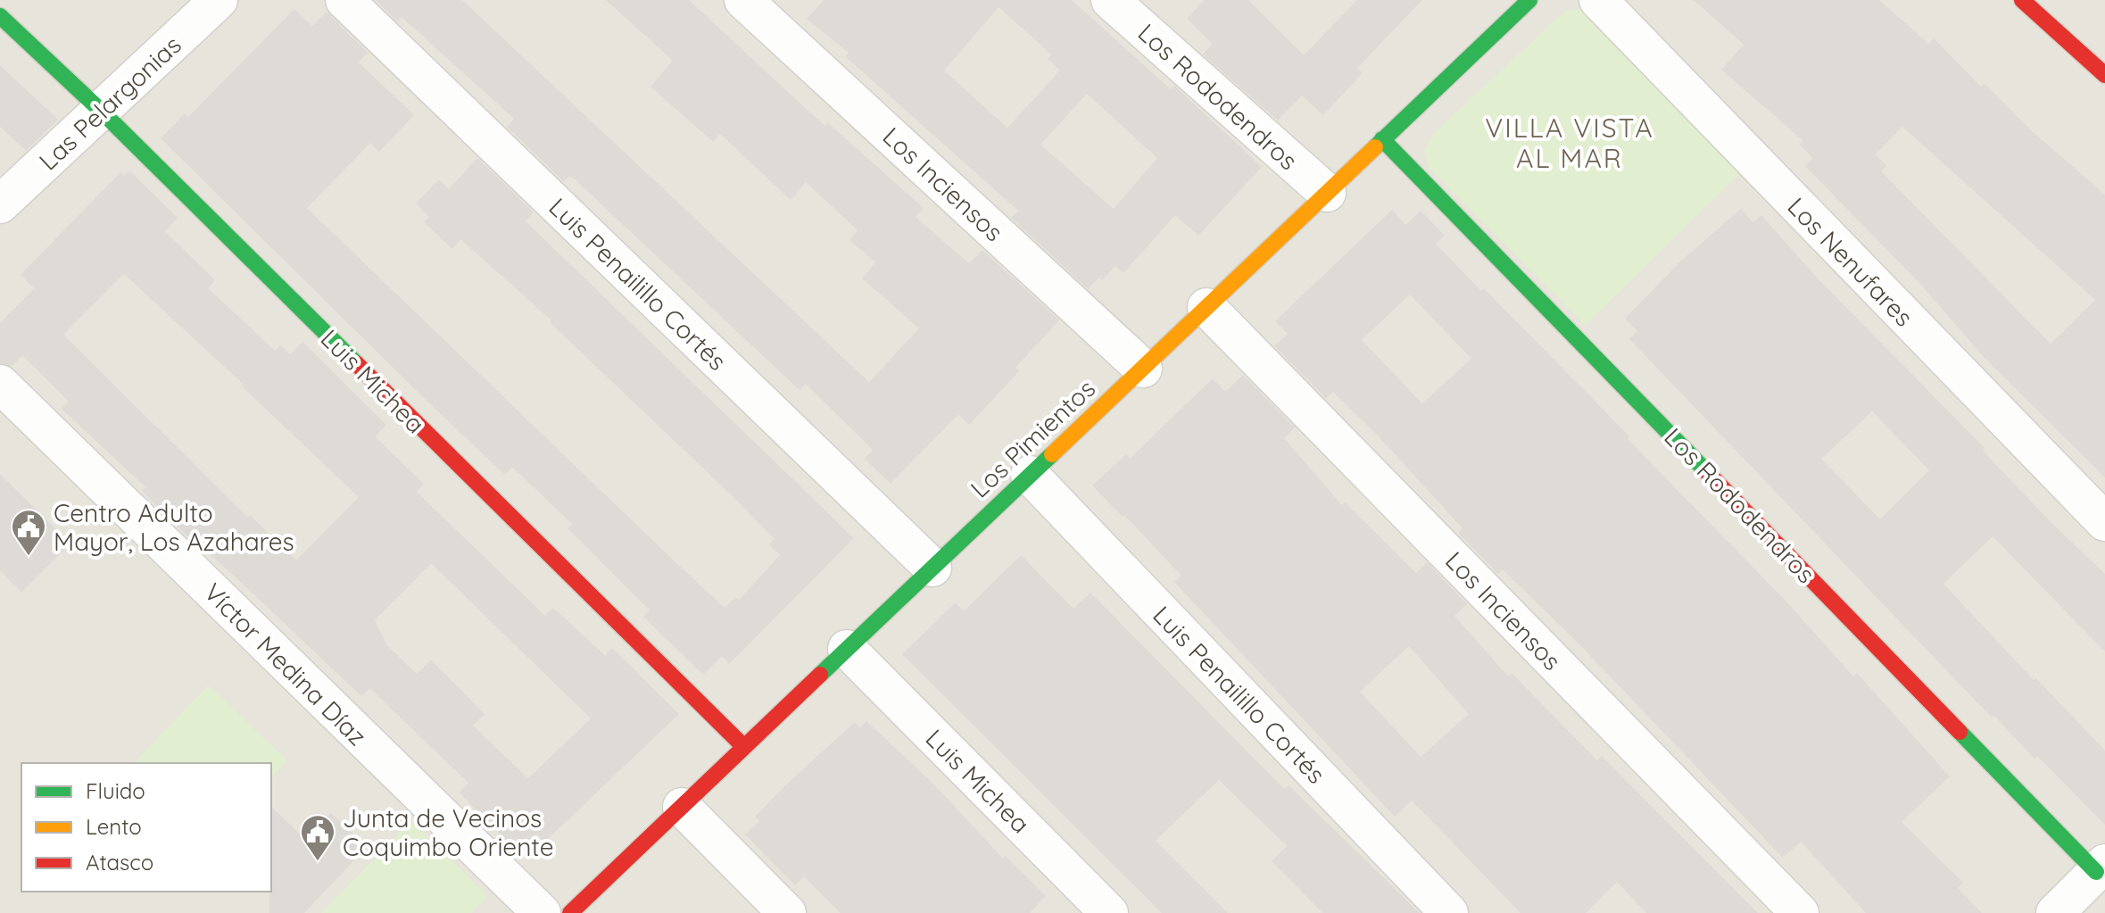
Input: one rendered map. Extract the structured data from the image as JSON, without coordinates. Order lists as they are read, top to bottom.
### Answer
{
  "streets": {
    "street": [
      "Los Rododendros",
      "Las Pelargonias",
      "Los Inciensos",
      "Los Nenufares",
      "Luis Penailillo Cortés",
      "Luis Michea",
      "Los Pimientos",
      "Víctor Medina Díaz"
    ]
  },
  "crossings": [
    ["Los Rododendros", "Los Pimientos"],
    ["Las Pelargonias", "Luis Michea"],
    ["Los Inciensos", "Los Pimientos"],
    ["Luis Penailillo Cortés", "Los Pimientos"],
    ["Luis Michea", "Los Pimientos"]
  ],
  "districts": ["VILLA VISTA AL MAR"],
  "places": {
    "public building": ["Centro Adulto Mayor, Los Azahares", "Junta de Vecinos Coquimbo Oriente"]
  },
  "legend": ["Fluido", "Lento", "Atasco"]
}
